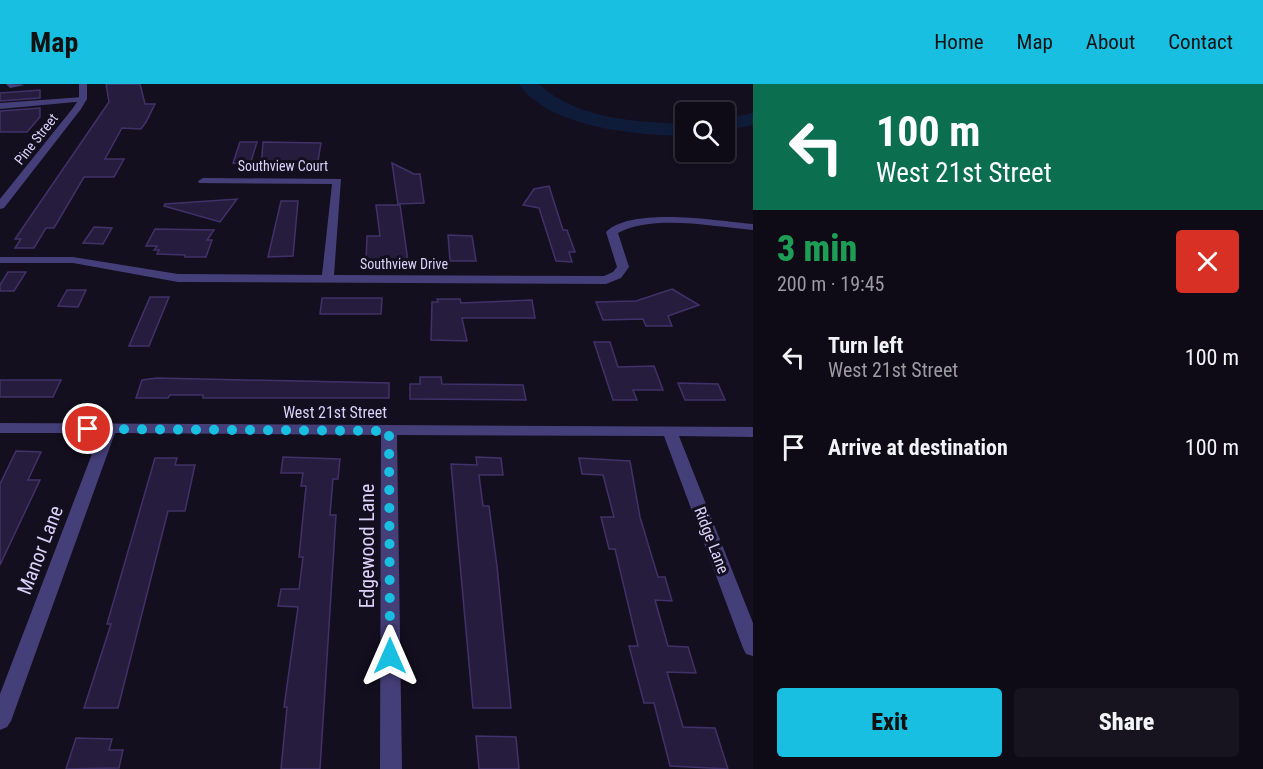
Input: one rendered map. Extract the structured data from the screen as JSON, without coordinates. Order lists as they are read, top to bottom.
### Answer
{
  "streets": {
    "street": [
      "Pine Street",
      "Southview Court",
      "Southview Drive",
      "West 21st Street",
      "Ridge Lane",
      "Edgewood Lane",
      "Manor Lane"
    ]
  },
  "crossings": [
    ["Southview Court", "Southview Drive"],
    ["West 21st Street", "Ridge Lane"],
    ["West 21st Street", "Edgewood Lane"],
    ["West 21st Street", "Manor Lane"]
  ],
  "page": {
    "header": "Map",
    "nav": [
      "Home",
      "Map",
      "About",
      "Contact"
    ],
    "turn": ["100 m", "West 21st Street"],
    "heading": ["3 min", "200 m · 19:45"],
    "list": [
      {
        "name": "Turn left",
        "note": "West 21st Street",
        "value": "100 m"
      },
      {
        "name": "Arrive at destination",
        "value": "100 m"
      }
    ],
    "buttons": ["Exit", "Share"]
  }
}
